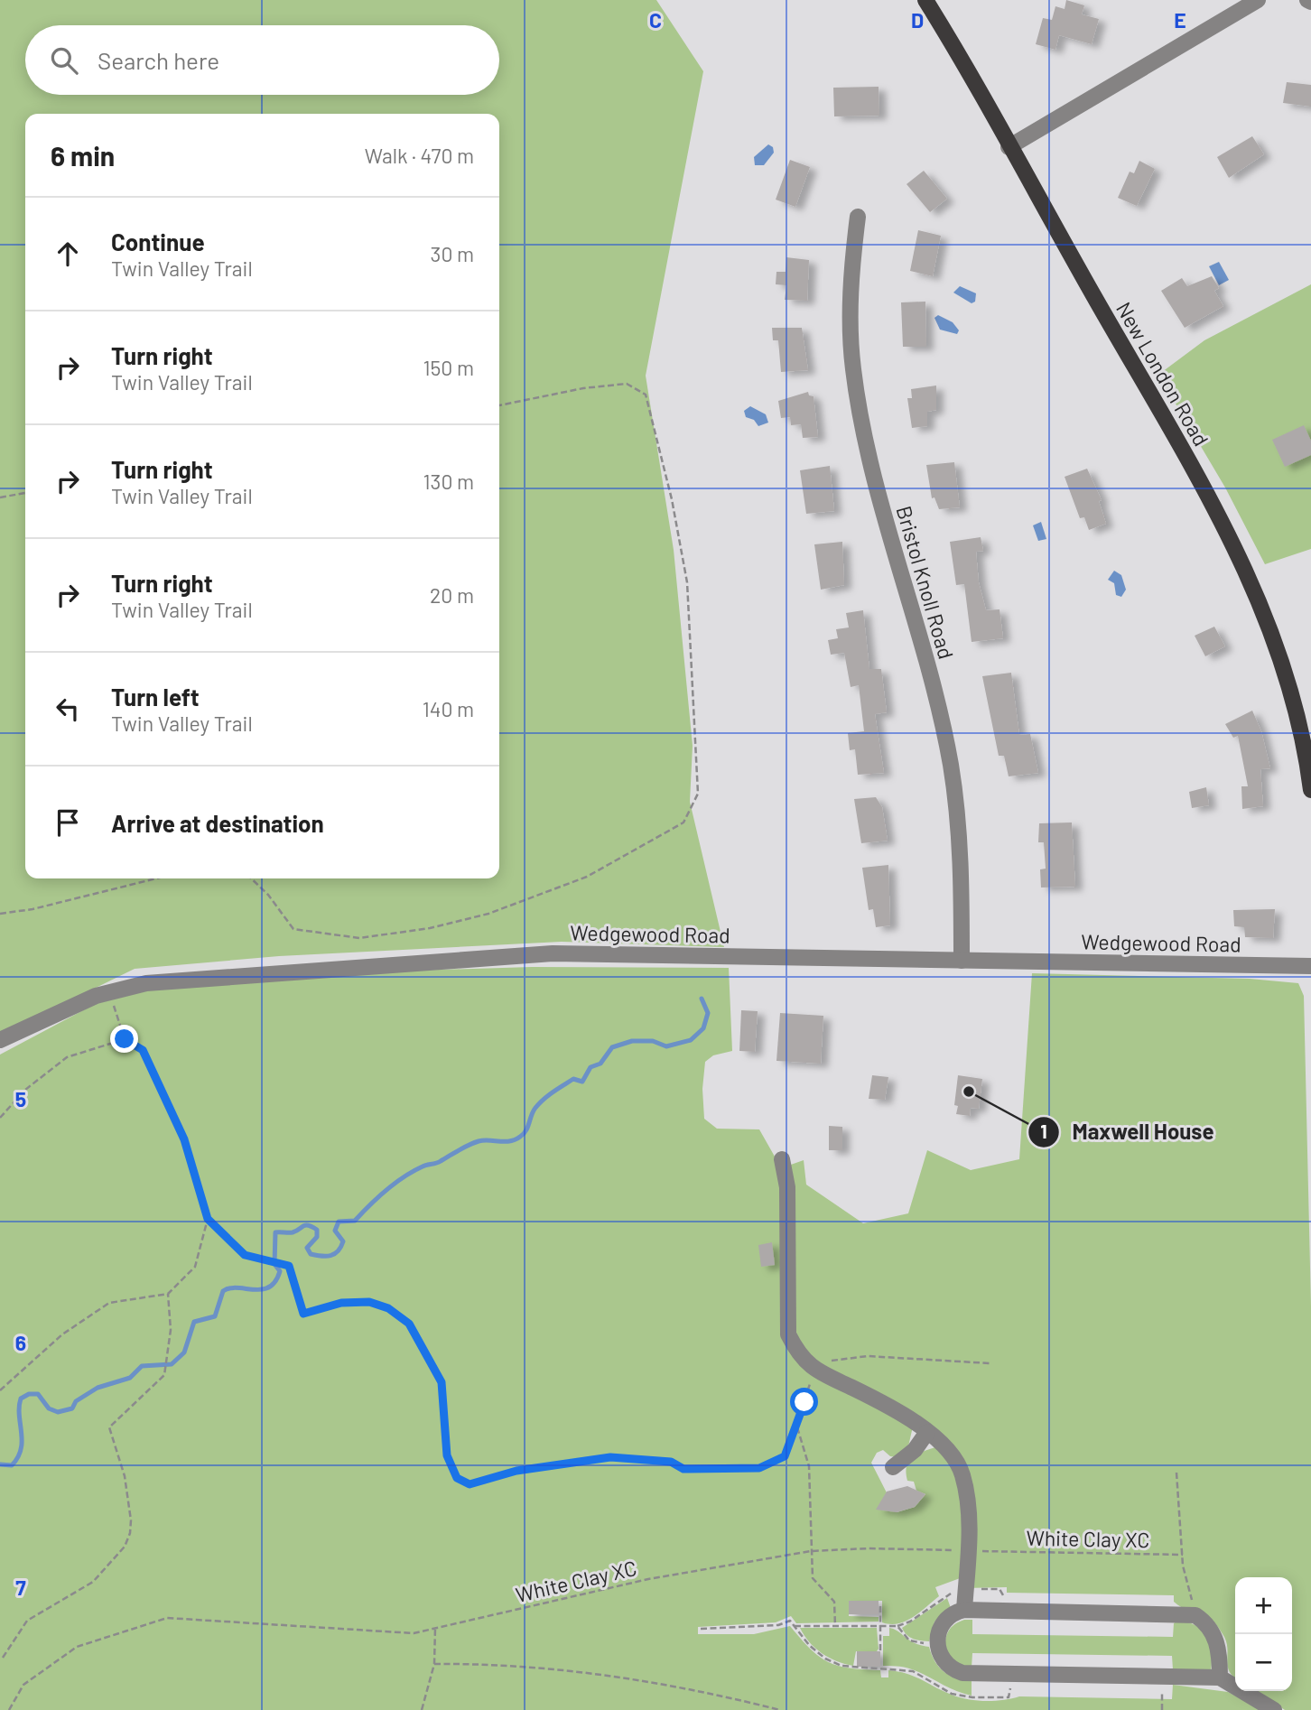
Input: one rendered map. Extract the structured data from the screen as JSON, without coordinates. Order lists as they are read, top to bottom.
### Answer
{
  "streets": {
    "main road": ["New London Road"],
    "street": ["Bristol Knoll Road", "Wedgewood Road"],
    "path": ["White Clay XC"]
  },
  "crossings": [
    ["Bristol Knoll Road", "Wedgewood Road"]
  ],
  "places": ["Maxwell House"],
  "page": {
    "search": "Search here",
    "heading": ["6 min", "Walk · 470 m"],
    "list": [
      ["Continue", "Twin Valley Trail", "30 m"],
      ["Turn right", "Twin Valley Trail", "150 m"],
      ["Turn right", "Twin Valley Trail", "130 m"],
      ["Turn right", "Twin Valley Trail", "20 m"],
      ["Turn left", "Twin Valley Trail", "140 m"],
      "Arrive at destination"
    ],
    "map_buttons": ["+", "−"]
  },
  "grid": {
    "columns": ["C", "D", "E"],
    "rows": ["5", "6", "7"]
  }
}
